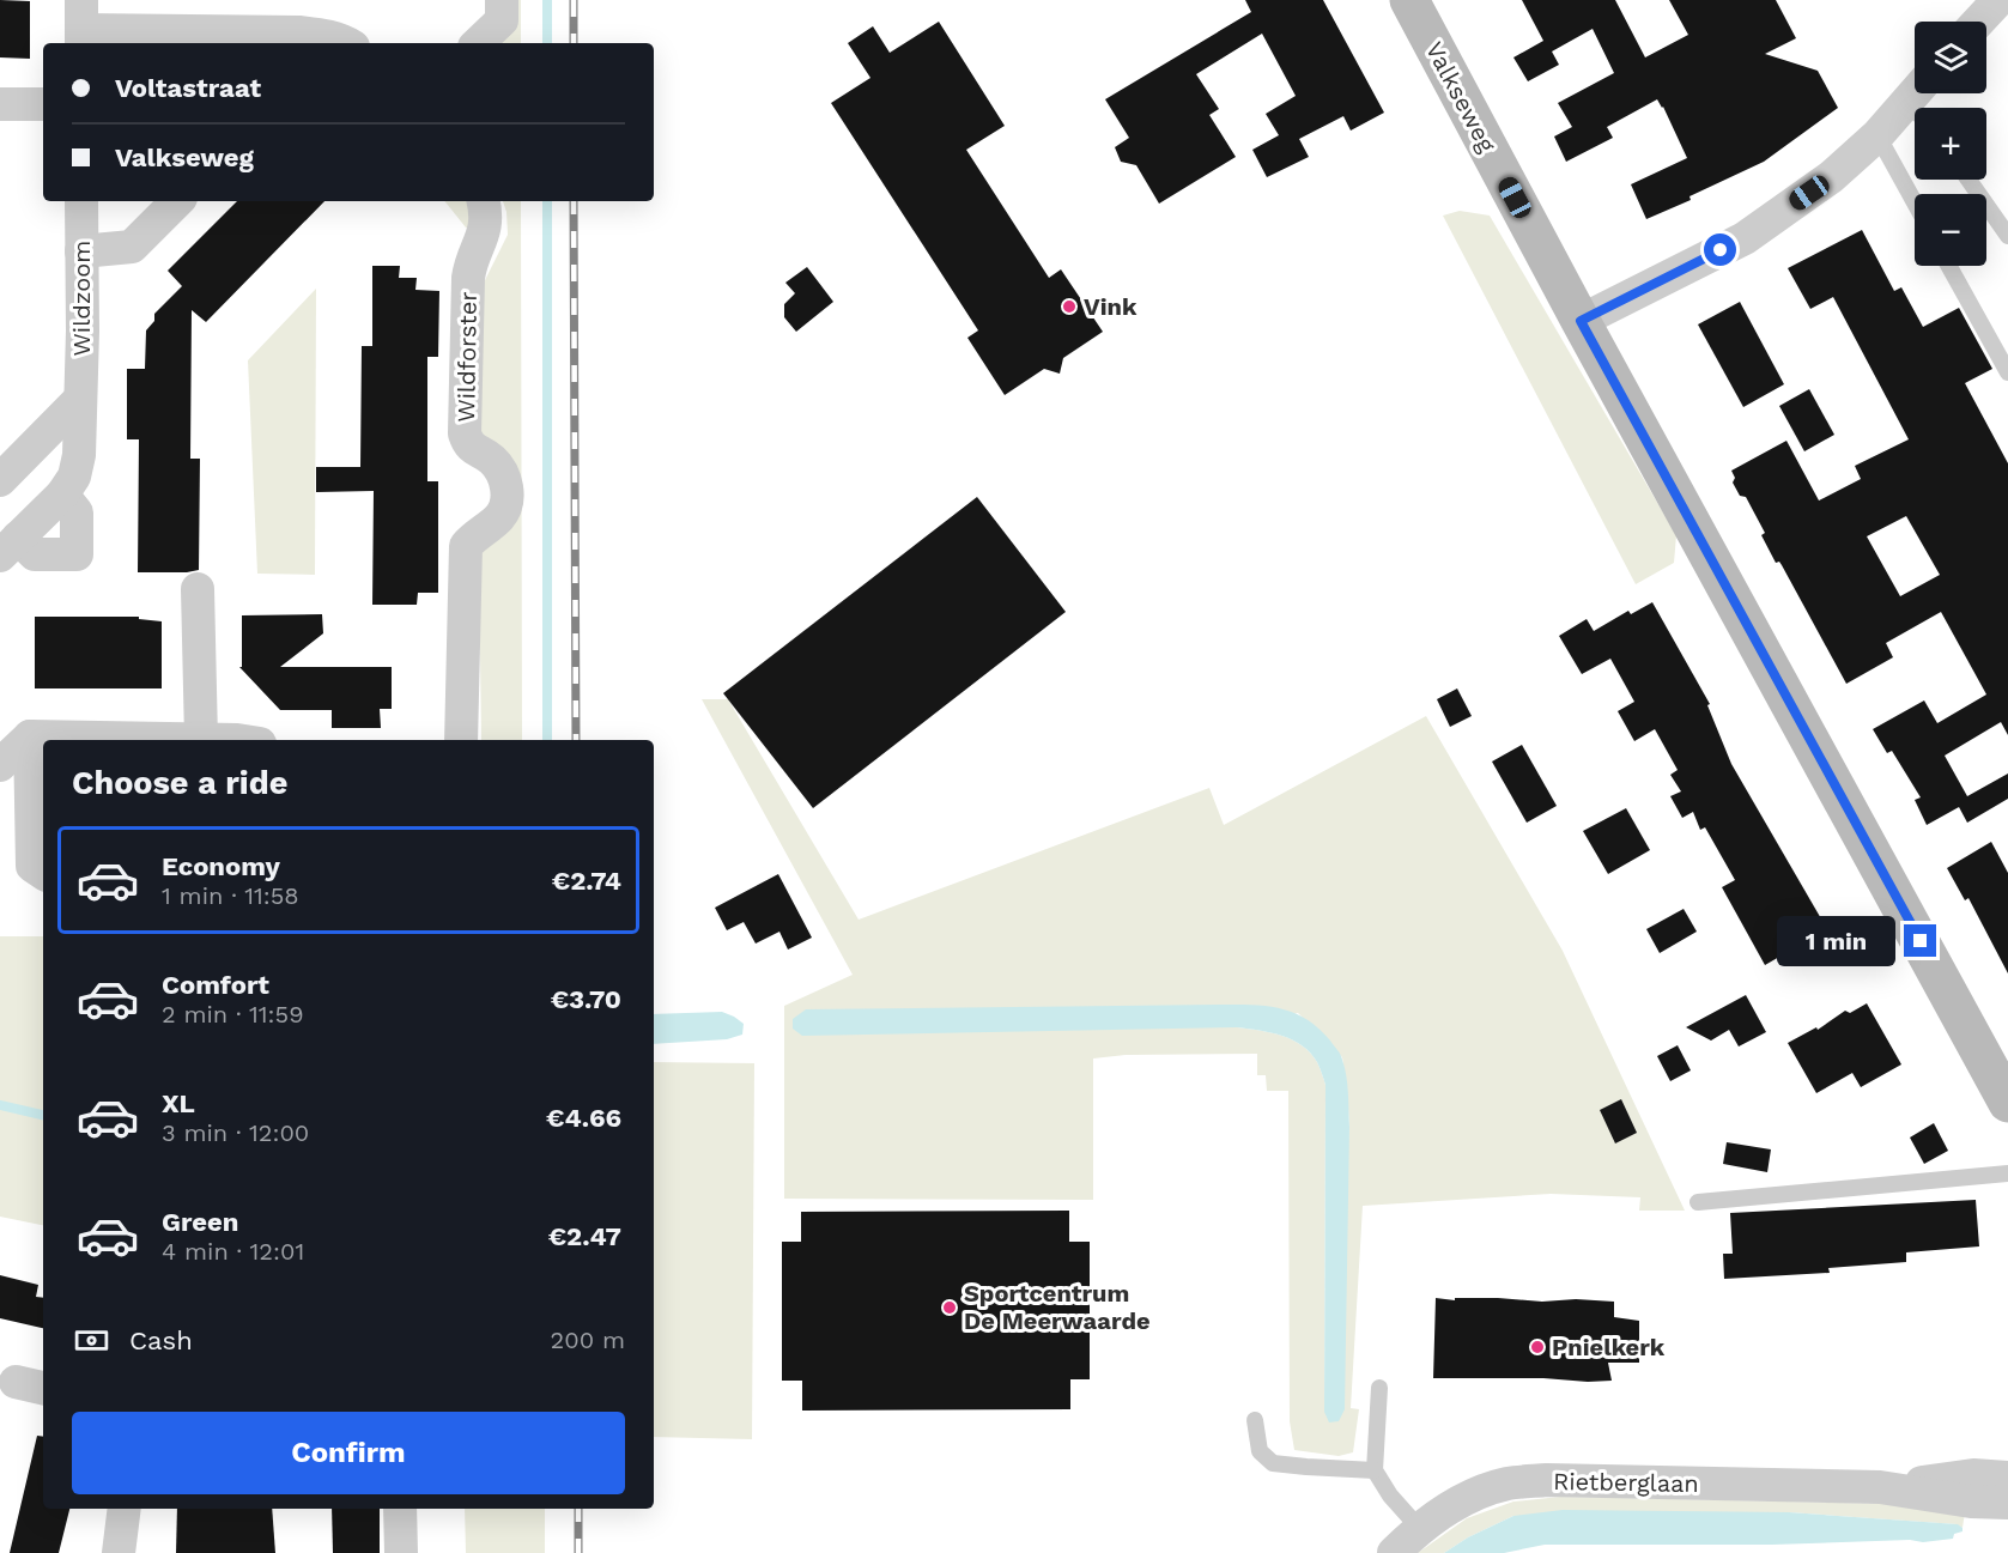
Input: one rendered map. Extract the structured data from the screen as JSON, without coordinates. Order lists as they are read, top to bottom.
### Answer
{
  "streets": {
    "street": [
      "Valkseweg",
      "Wildzoom",
      "Wildforster",
      "Rietberglaan"
    ]
  },
  "places": ["Vink", "Sportcentrum De Meerwaarde", "Pnielkerk"],
  "page": {
    "map_buttons": ["+", "−"],
    "banner": ["Voltastraat", "Valkseweg"],
    "heading": "Choose a ride",
    "list": [
      {
        "name": "Economy",
        "note": "1 min · 11:58",
        "value": "€2.74"
      },
      {
        "name": "Comfort",
        "note": "2 min · 11:59",
        "value": "€3.70"
      },
      {
        "name": "XL",
        "note": "3 min · 12:00",
        "value": "€4.66"
      },
      {
        "name": "Green",
        "note": "4 min · 12:01",
        "value": "€2.47"
      }
    ],
    "bubble": "1 min",
    "pay": ["Cash", "200 m"],
    "buttons": "Confirm"
  }
}
